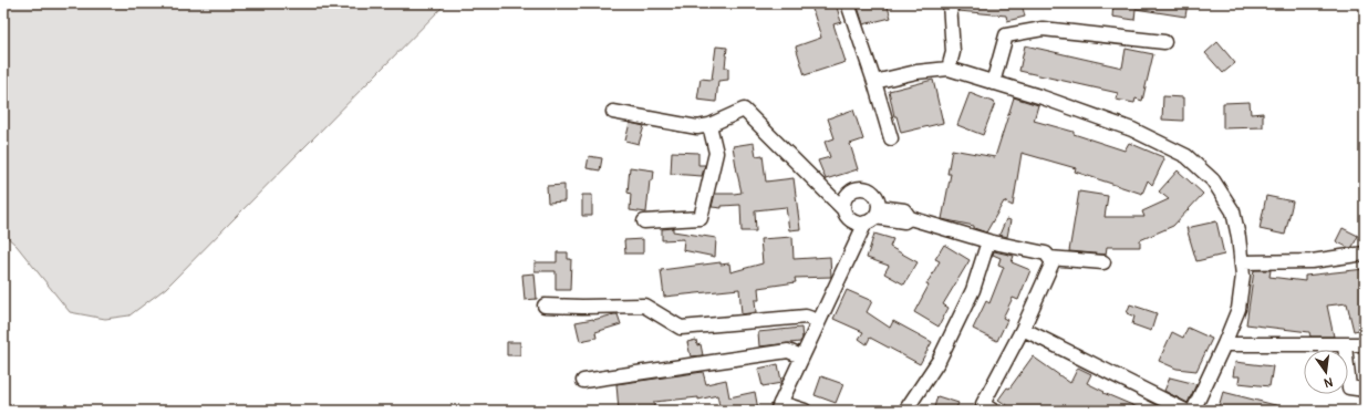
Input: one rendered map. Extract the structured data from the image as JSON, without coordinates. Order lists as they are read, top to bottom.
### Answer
{
  "north": "bottom"
}
